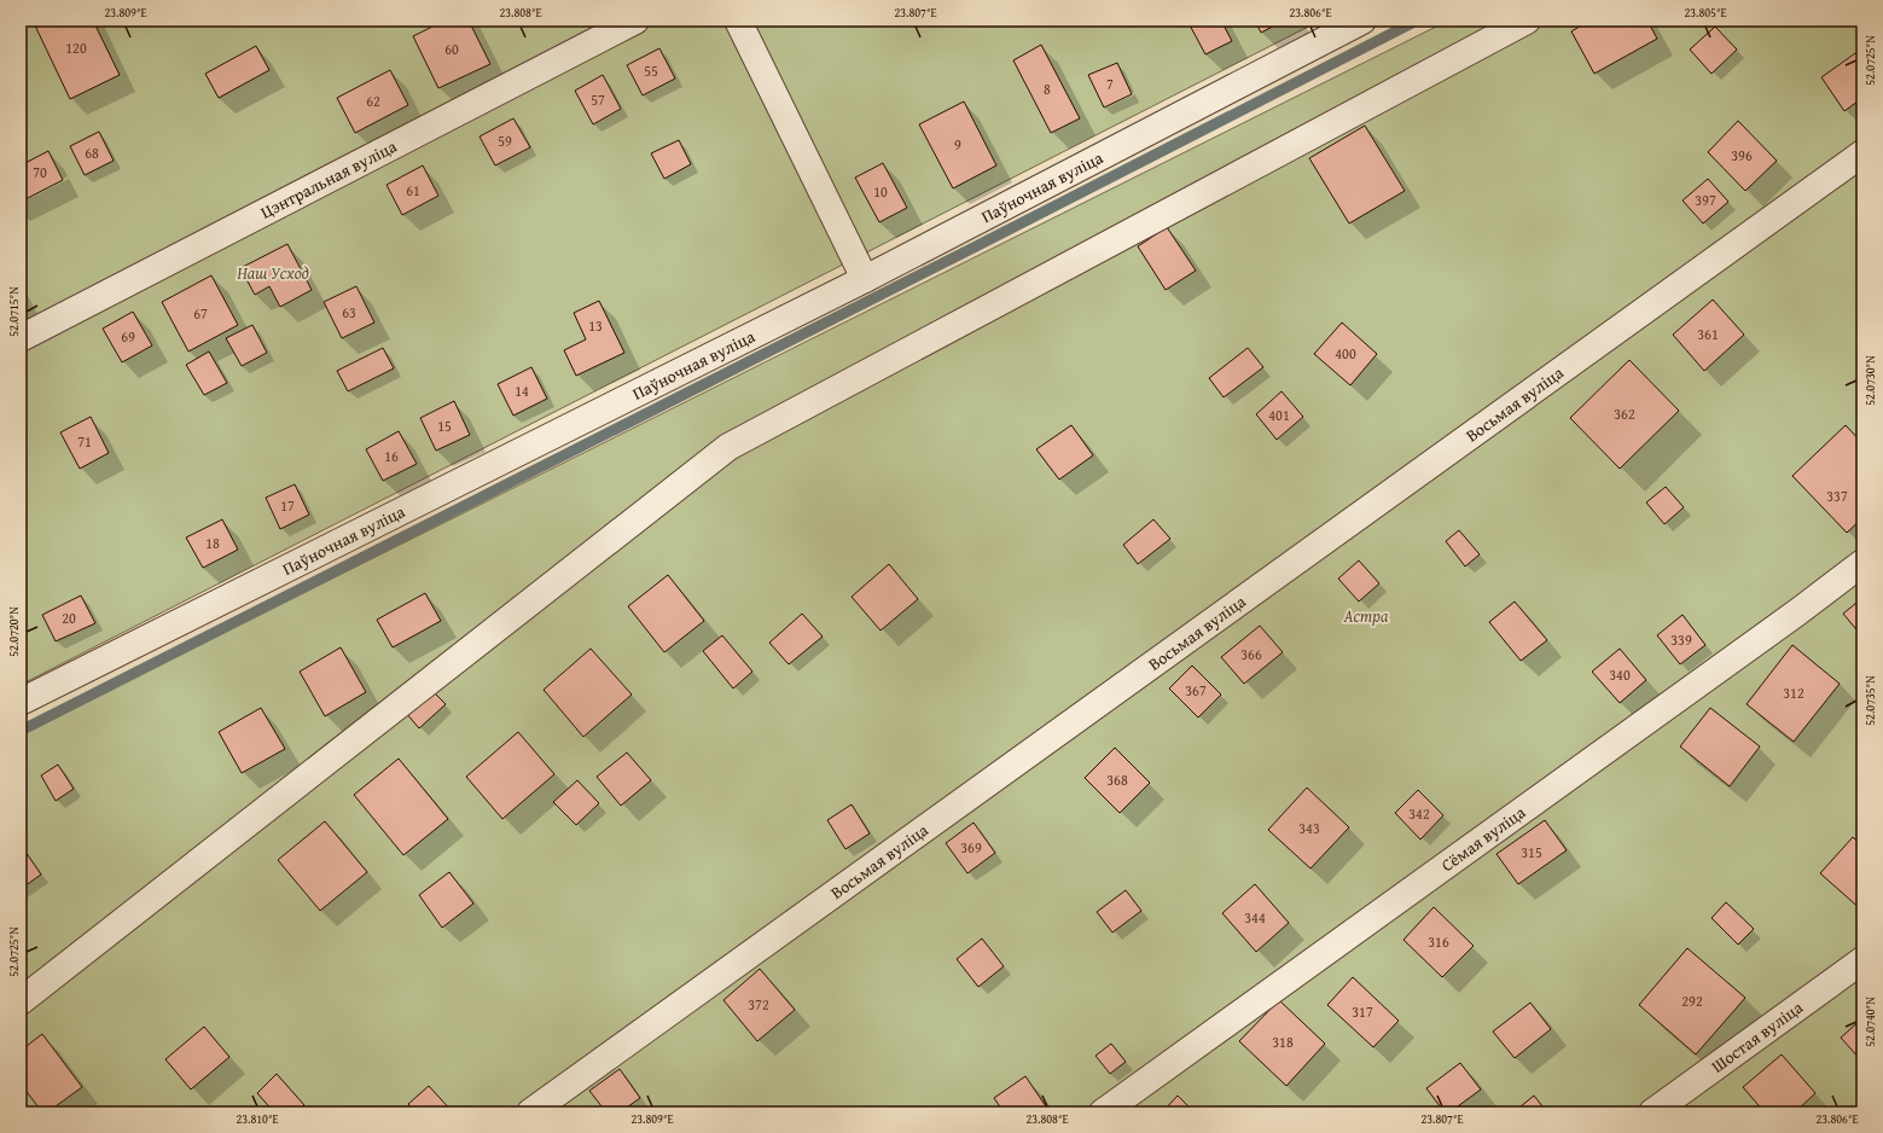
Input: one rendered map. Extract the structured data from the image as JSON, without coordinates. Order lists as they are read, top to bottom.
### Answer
{
  "streets": {
    "lane": [
      "Цэнтральная вуліца",
      "Паўночная вуліца",
      "Восьмая вуліца",
      "Сёмая вуліца",
      "Шостая вуліца"
    ]
  },
  "parks": ["Наш Усход", "Астра"],
  "house_numbers": [
    "120",
    "60",
    "55",
    "7",
    "8",
    "57",
    "62",
    "59",
    "9",
    "68",
    "396",
    "70",
    "61",
    "10",
    "397",
    "63",
    "67",
    "13",
    "361",
    "69",
    "400",
    "14",
    "362",
    "401",
    "15",
    "71",
    "16",
    "337",
    "17",
    "18",
    "20",
    "339",
    "366",
    "340",
    "367",
    "312",
    "368",
    "342",
    "343",
    "369",
    "315",
    "344",
    "316",
    "292",
    "372",
    "317",
    "318"
  ],
  "coordinates": [
    "23.809°E",
    "23.808°E",
    "23.807°E",
    "23.806°E",
    "23.805°E",
    "52.0725°N",
    "52.0715°N",
    "52.0730°N",
    "52.0720°N",
    "52.0735°N",
    "52.0740°N",
    "23.810°E"
  ]
}
